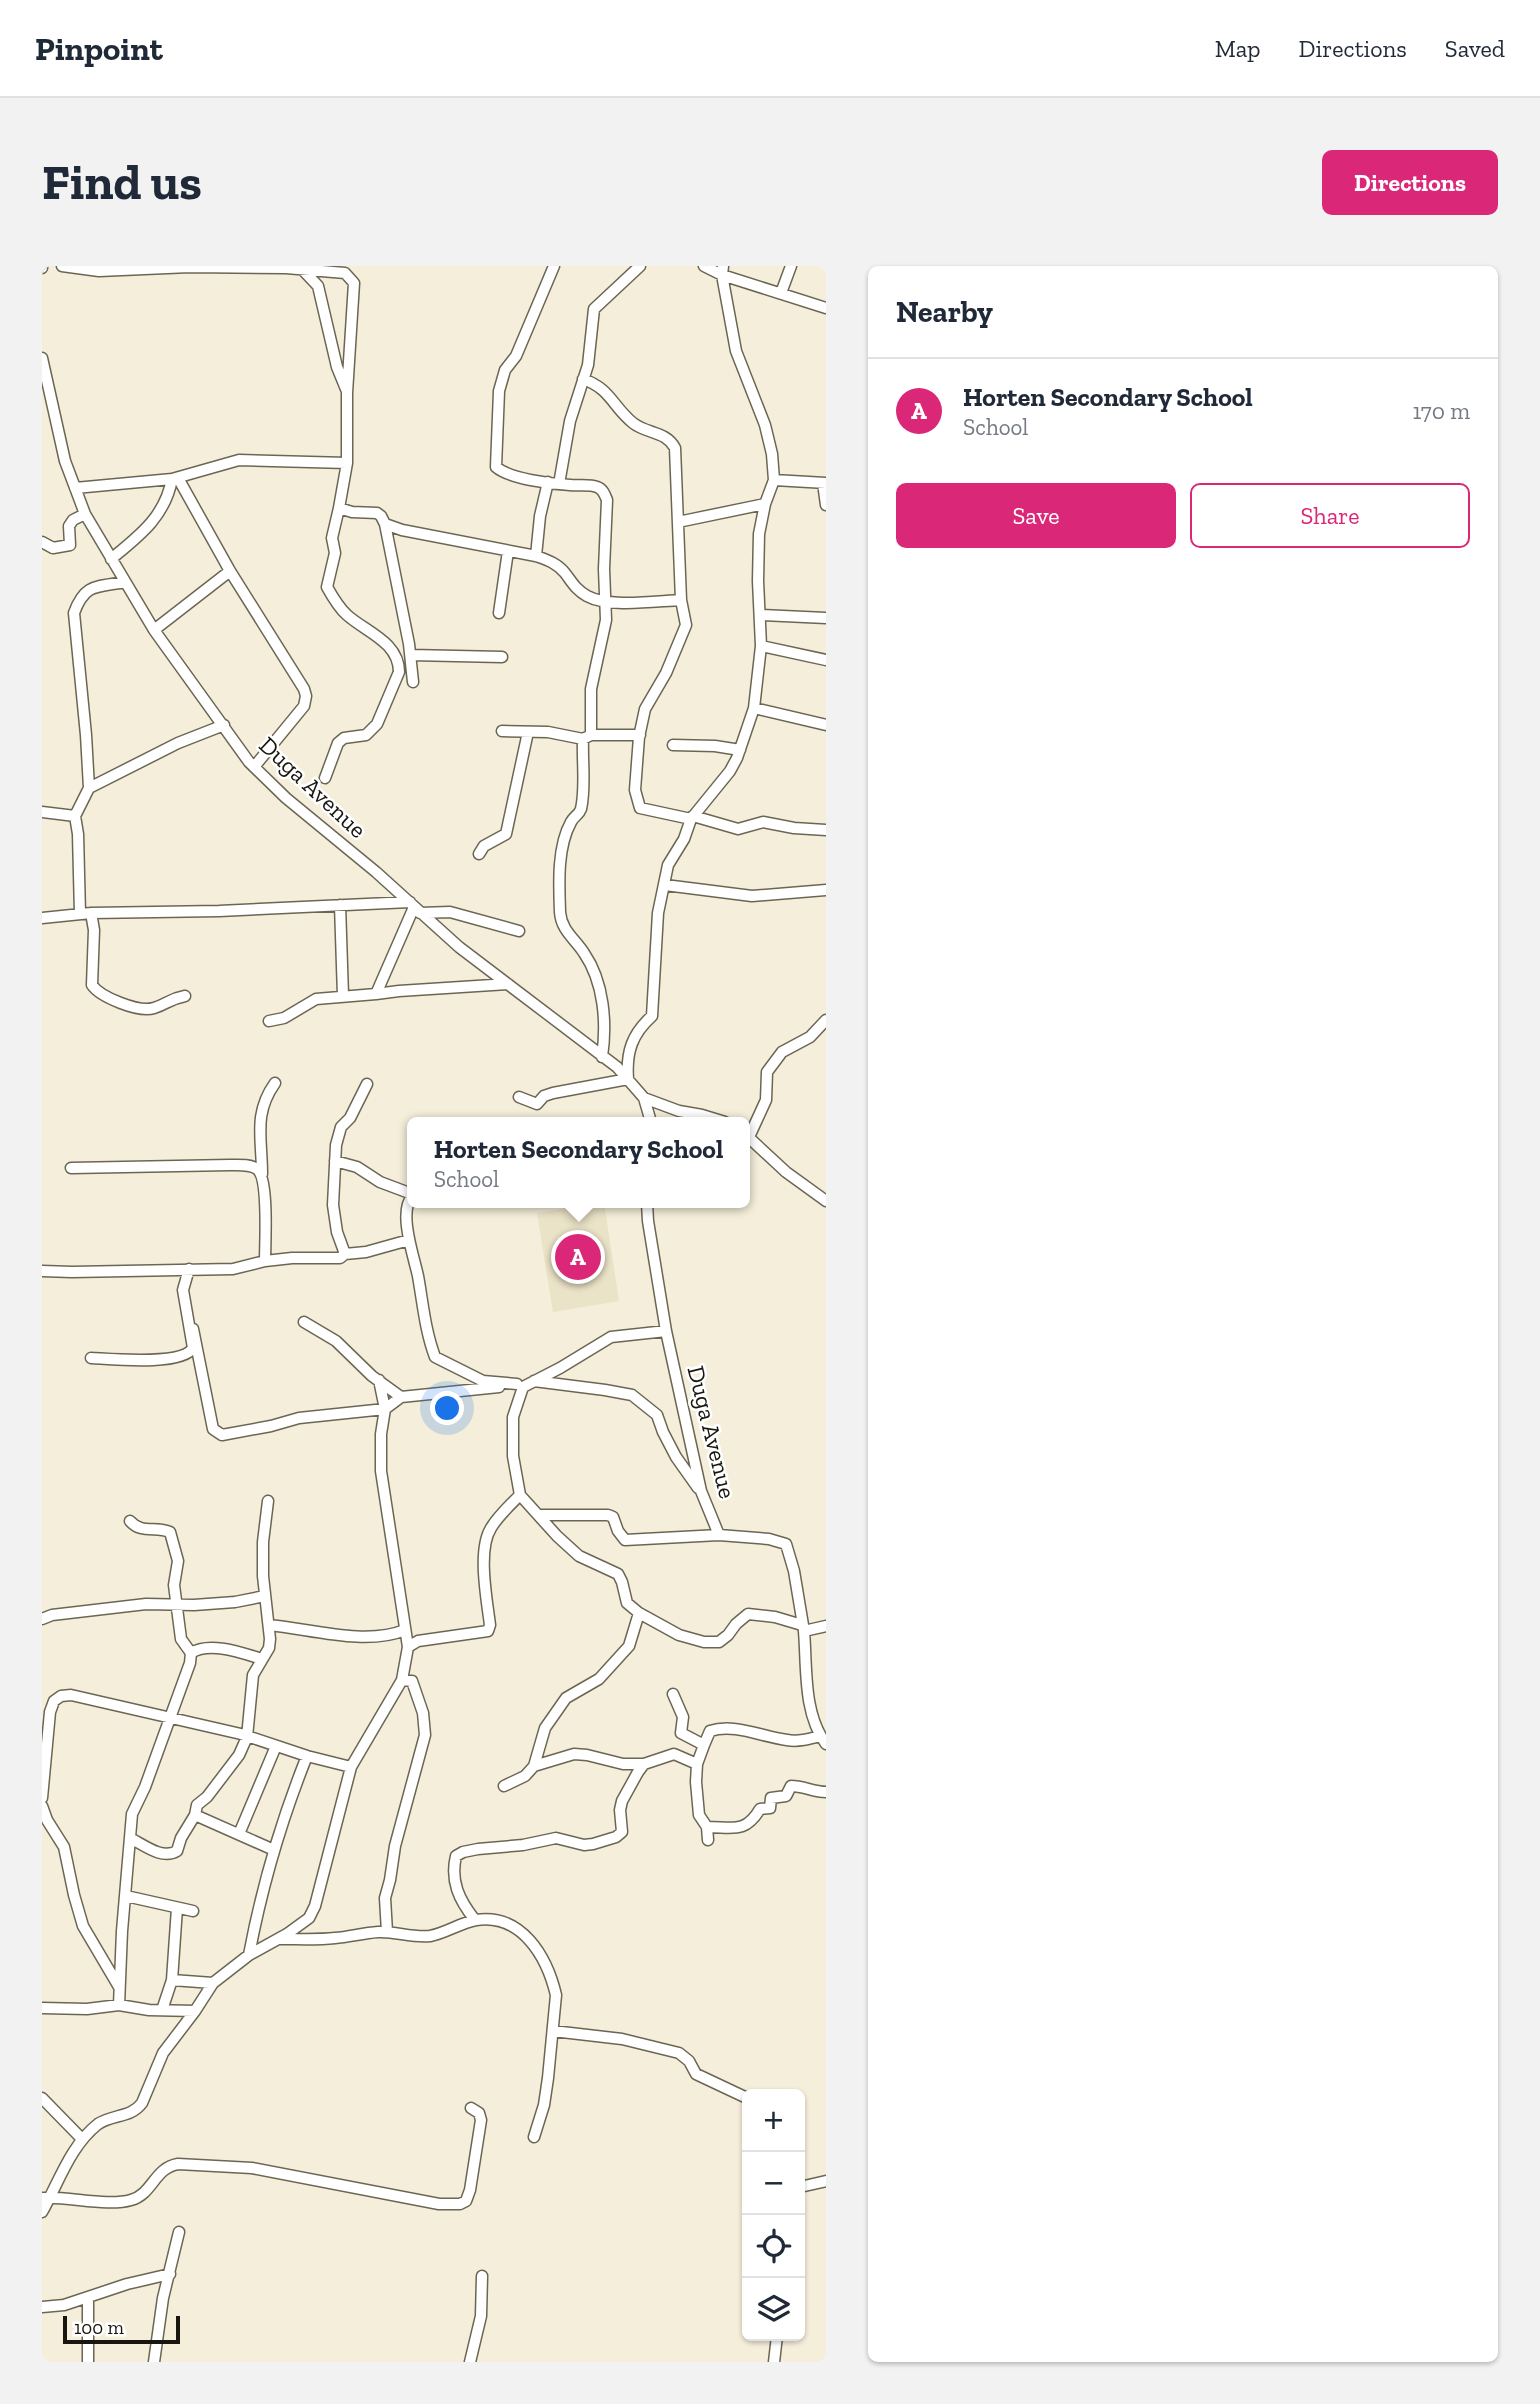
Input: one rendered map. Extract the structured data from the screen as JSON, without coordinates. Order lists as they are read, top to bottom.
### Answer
{
  "streets": {
    "street": ["Duga Avenue"]
  },
  "scale_bar": "100 m",
  "page": {
    "header": "Pinpoint",
    "nav": ["Map", "Directions", "Saved"],
    "buttons": [
      "Directions",
      ["Save", "Share"]
    ],
    "title": "Find us",
    "heading": "Nearby",
    "list": [
      {
        "mark": "A",
        "name": "Horten Secondary School",
        "note": "School",
        "value": "170 m"
      }
    ],
    "popup": ["Horten Secondary School", "School"],
    "pins": "A",
    "map_buttons": ["+", "−"],
    "scale": "100 m"
  }
}
